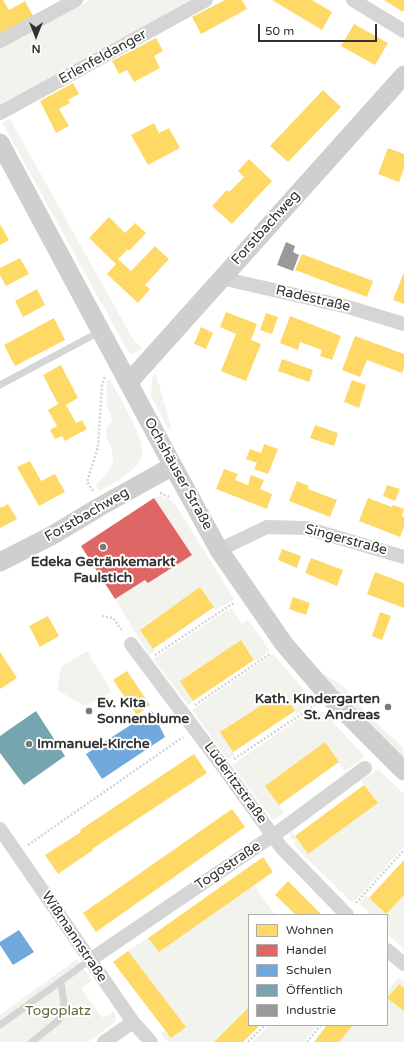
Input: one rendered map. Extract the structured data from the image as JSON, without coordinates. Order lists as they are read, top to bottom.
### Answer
{
  "streets": {
    "main road": ["Forstbachweg", "Ochshäuser Straße"],
    "street": [
      "Erlenfeldanger",
      "Radestraße",
      "Singerstraße",
      "Lüderitzstraße",
      "Togostraße",
      "Wißmannstraße"
    ]
  },
  "crossings": [
    ["Forstbachweg", "Radestraße"],
    ["Forstbachweg", "Ochshäuser Straße"],
    ["Ochshäuser Straße", "Singerstraße"],
    ["Lüderitzstraße", "Togostraße"],
    ["Togostraße", "Wißmannstraße"]
  ],
  "parks": ["Togoplatz"],
  "places": [
    "Edeka Getränkemarkt Faulstich",
    "Kath. Kindergarten St. Andreas",
    "Ev. Kita Sonnenblume",
    "Immanuel-Kirche"
  ],
  "legend": [
    "Wohnen",
    "Handel",
    "Schulen",
    "Öffentlich",
    "Industrie"
  ],
  "scale_bar": "50 m",
  "north": "bottom"
}
